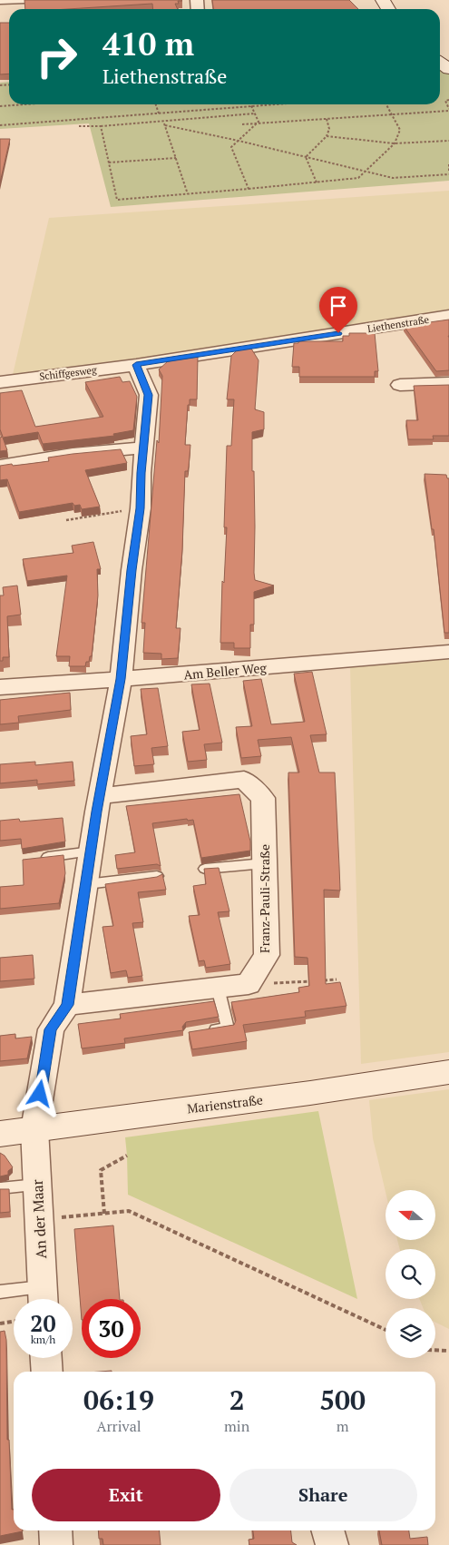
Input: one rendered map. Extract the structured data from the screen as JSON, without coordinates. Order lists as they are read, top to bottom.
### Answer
{
  "streets": {
    "main road": ["Marienstraße"],
    "street": [
      "Liethenstraße",
      "Schiffgesweg",
      "Am Beller Weg",
      "Franz-Pauli-Straße",
      "An der Maar"
    ]
  },
  "crossings": [
    ["Liethenstraße", "Schiffgesweg"],
    ["Marienstraße", "An der Maar"]
  ],
  "north": "left",
  "page": {
    "turn": ["410 m", "Liethenstraße"],
    "speed": "20 km/h",
    "limit": "30",
    "eta": [
      "06:19",
      "Arrival",
      "2",
      "min",
      "500",
      "m"
    ],
    "buttons": ["Exit", "Share"]
  }
}
